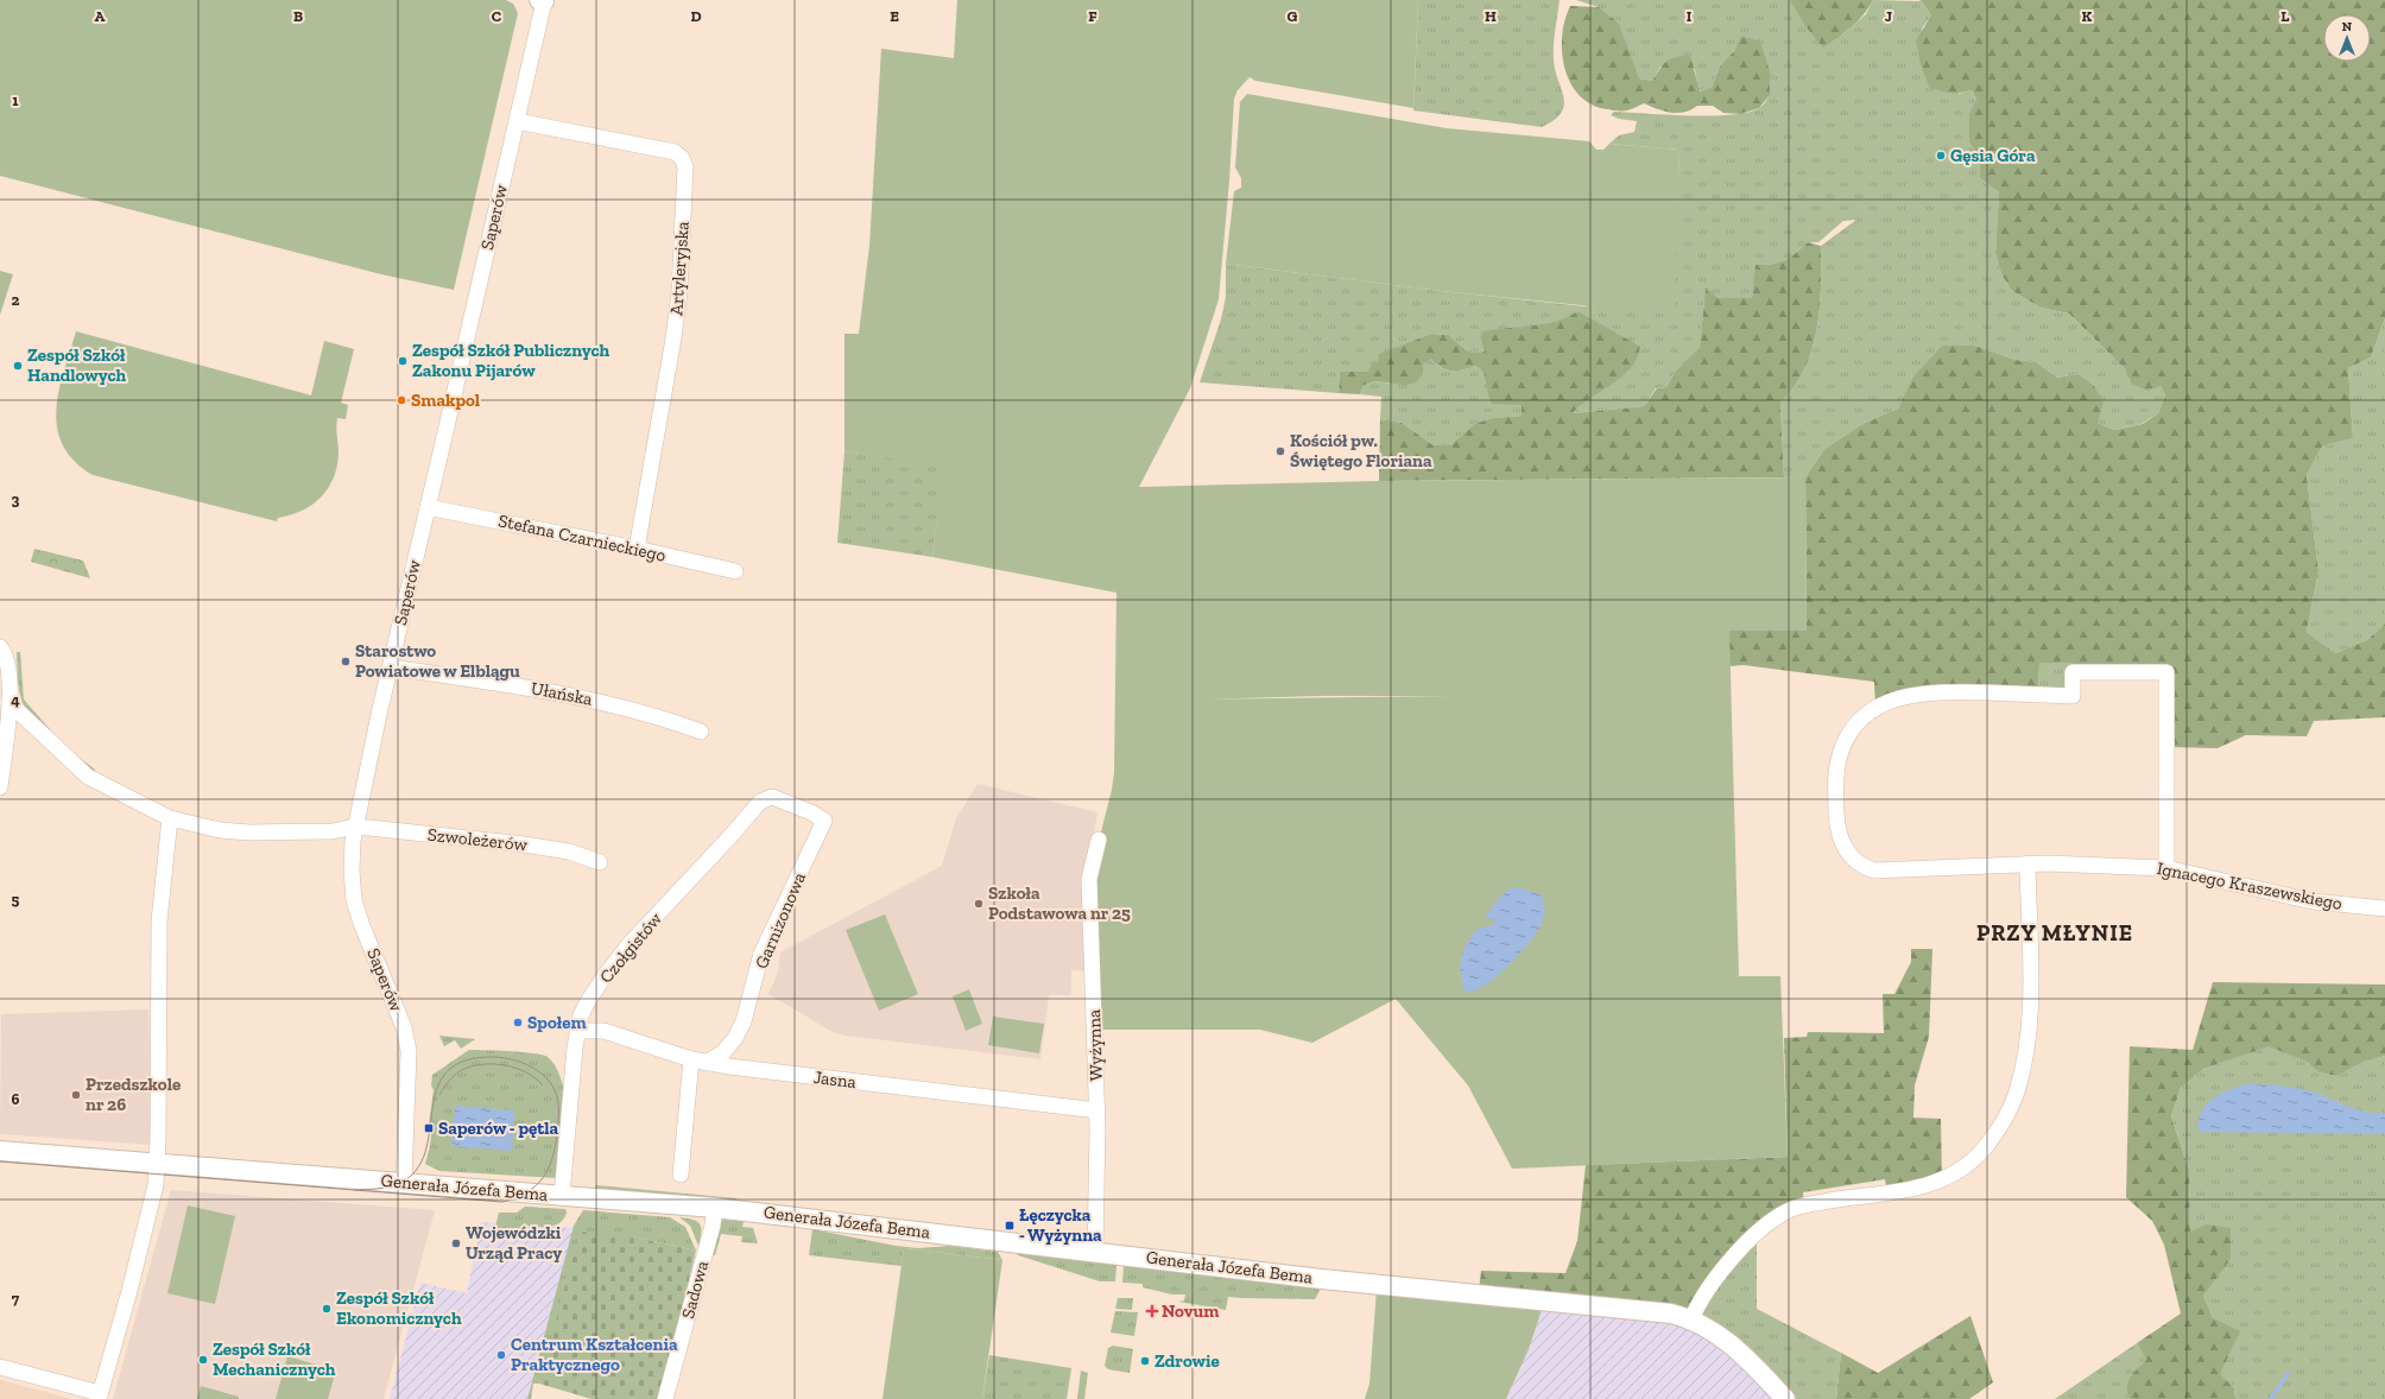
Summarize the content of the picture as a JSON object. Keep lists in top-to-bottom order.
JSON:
{
  "streets": {
    "street": [
      "Saperów",
      "Artyleryjska",
      "Stefana Czarnieckiego",
      "Ułańska",
      "Szwoleżerów",
      "Ignacego Kraszewskiego",
      "Garnizonowa",
      "Czołgistów",
      "Wyżynna",
      "Jasna",
      "Generała Józefa Bema",
      "Sadowa"
    ]
  },
  "crossings": [
    ["Saperów", "Artyleryjska"],
    ["Saperów", "Stefana Czarnieckiego"],
    ["Saperów", "Ułańska"],
    ["Saperów", "Szwoleżerów"],
    ["Saperów", "Generała Józefa Bema"],
    ["Artyleryjska", "Stefana Czarnieckiego"],
    ["Garnizonowa", "Czołgistów"],
    ["Garnizonowa", "Jasna"],
    ["Czołgistów", "Jasna"],
    ["Czołgistów", "Generała Józefa Bema"],
    ["Wyżynna", "Jasna"],
    ["Wyżynna", "Generała Józefa Bema"],
    ["Generała Józefa Bema", "Sadowa"]
  ],
  "districts": ["PRZY MŁYNIE"],
  "places": {
    "other": [
      "Gęsia Góra",
      "Zespół Szkół Publicznych Zakonu Pijarów",
      "Zespół Szkół Handlowych",
      "Smakpol",
      "Kościół pw. Świętego Floriana",
      "Starostwo Powiatowe w Elblągu",
      "Szkoła Podstawowa nr 25",
      "Społem",
      "Przedszkole nr 26",
      "Wojewódzki Urząd Pracy",
      "Zespół Szkół Ekonomicznych",
      "Centrum Kształcenia Praktycznego",
      "Zespół Szkół Mechanicznych",
      "Zdrowie"
    ],
    "transit": ["Saperów - pętla", "Łęczycka - Wyżynna"],
    "health": ["Novum"]
  },
  "north": "top",
  "grid": {
    "columns": [
      "A",
      "B",
      "C",
      "D",
      "E",
      "F",
      "G",
      "H",
      "I",
      "J",
      "K",
      "L"
    ],
    "rows": [
      "1",
      "2",
      "3",
      "4",
      "5",
      "6",
      "7"
    ]
  }
}
